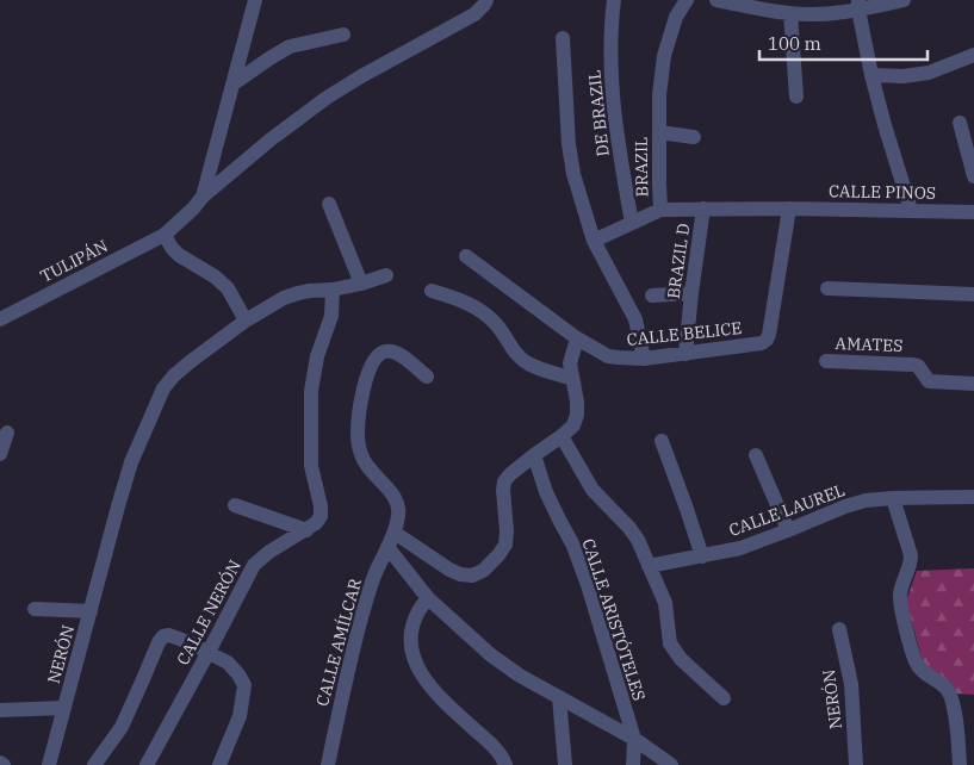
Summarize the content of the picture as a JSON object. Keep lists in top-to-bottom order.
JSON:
{
  "streets": {
    "street": [
      "DE BRAZIL",
      "BRAZIL",
      "CALLE PINOS",
      "TULIPÁN",
      "BRAZIL D",
      "CALLE BELICE",
      "AMATES",
      "CALLE LAUREL",
      "CALLE NERÓN",
      "CALLE ARISTÓTELES",
      "CALLE AMÍLCAR",
      "NERÓN"
    ]
  },
  "crossings": [
    ["BRAZIL", "CALLE PINOS"],
    ["BRAZIL", "BRAZIL D"],
    ["BRAZIL", "CALLE BELICE"],
    ["CALLE PINOS", "CALLE BELICE"],
    ["BRAZIL D", "CALLE BELICE"]
  ],
  "scale_bar": "100 m"
}
